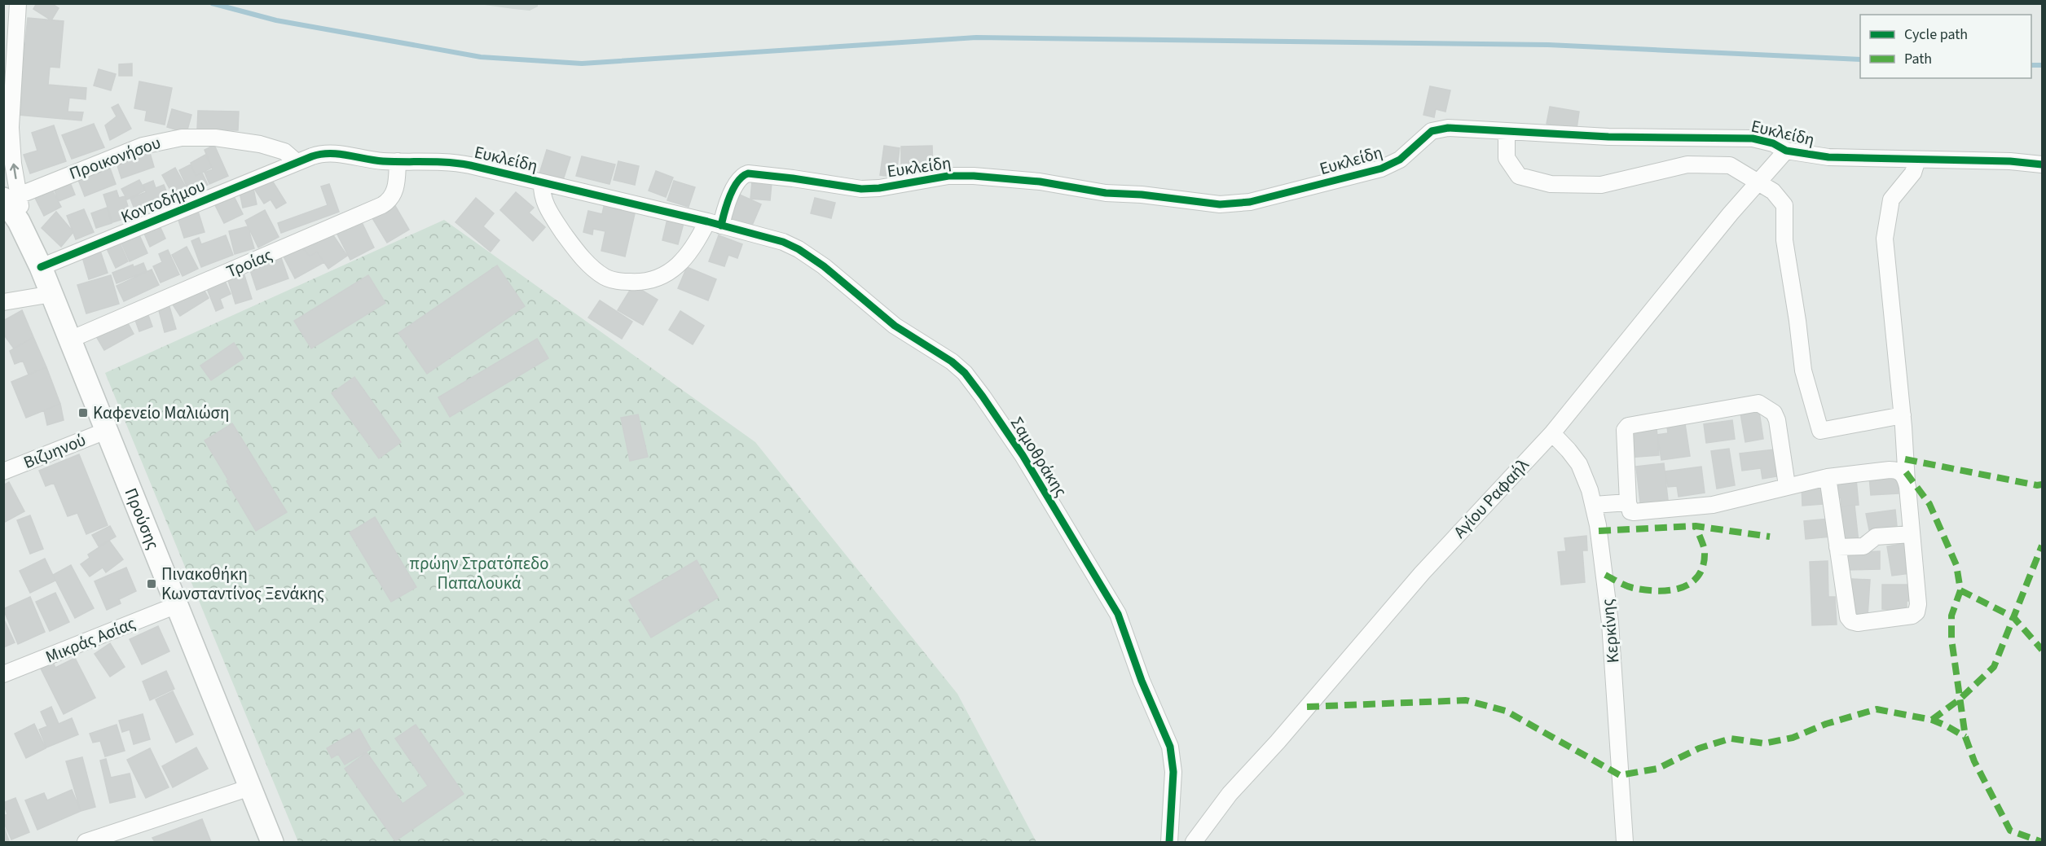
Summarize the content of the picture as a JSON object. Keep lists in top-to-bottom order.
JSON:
{
  "streets": {
    "main road": ["Προύσης"],
    "street": [
      "Ευκλείδη",
      "Προικονήσου",
      "Κοντοδήμου",
      "Τροίας",
      "Βιζυηνού",
      "Σαμοθράκης",
      "Αγίου Ραφαήλ",
      "Κερκίνης",
      "Μικράς Ασίας"
    ]
  },
  "crossings": [
    ["Ευκλείδη", "Προικονήσου"],
    ["Ευκλείδη", "Κοντοδήμου"],
    ["Ευκλείδη", "Τροίας"],
    ["Ευκλείδη", "Σαμοθράκης"],
    ["Ευκλείδη", "Αγίου Ραφαήλ"],
    ["Προικονήσου", "Κοντοδήμου"],
    ["Προικονήσου", "Προύσης"],
    ["Κοντοδήμου", "Προύσης"],
    ["Τροίας", "Προύσης"],
    ["Βιζυηνού", "Προύσης"],
    ["Αγίου Ραφαήλ", "Κερκίνης"],
    ["Προύσης", "Μικράς Ασίας"]
  ],
  "parks": ["πρώην Στρατόπεδο Παπαλουκά"],
  "places": {
    "transit": ["Καφενείο Μαλιώση", "Πινακοθήκη Κωνσταντίνος Ξενάκης"]
  },
  "legend": ["Cycle path", "Path"]
}
